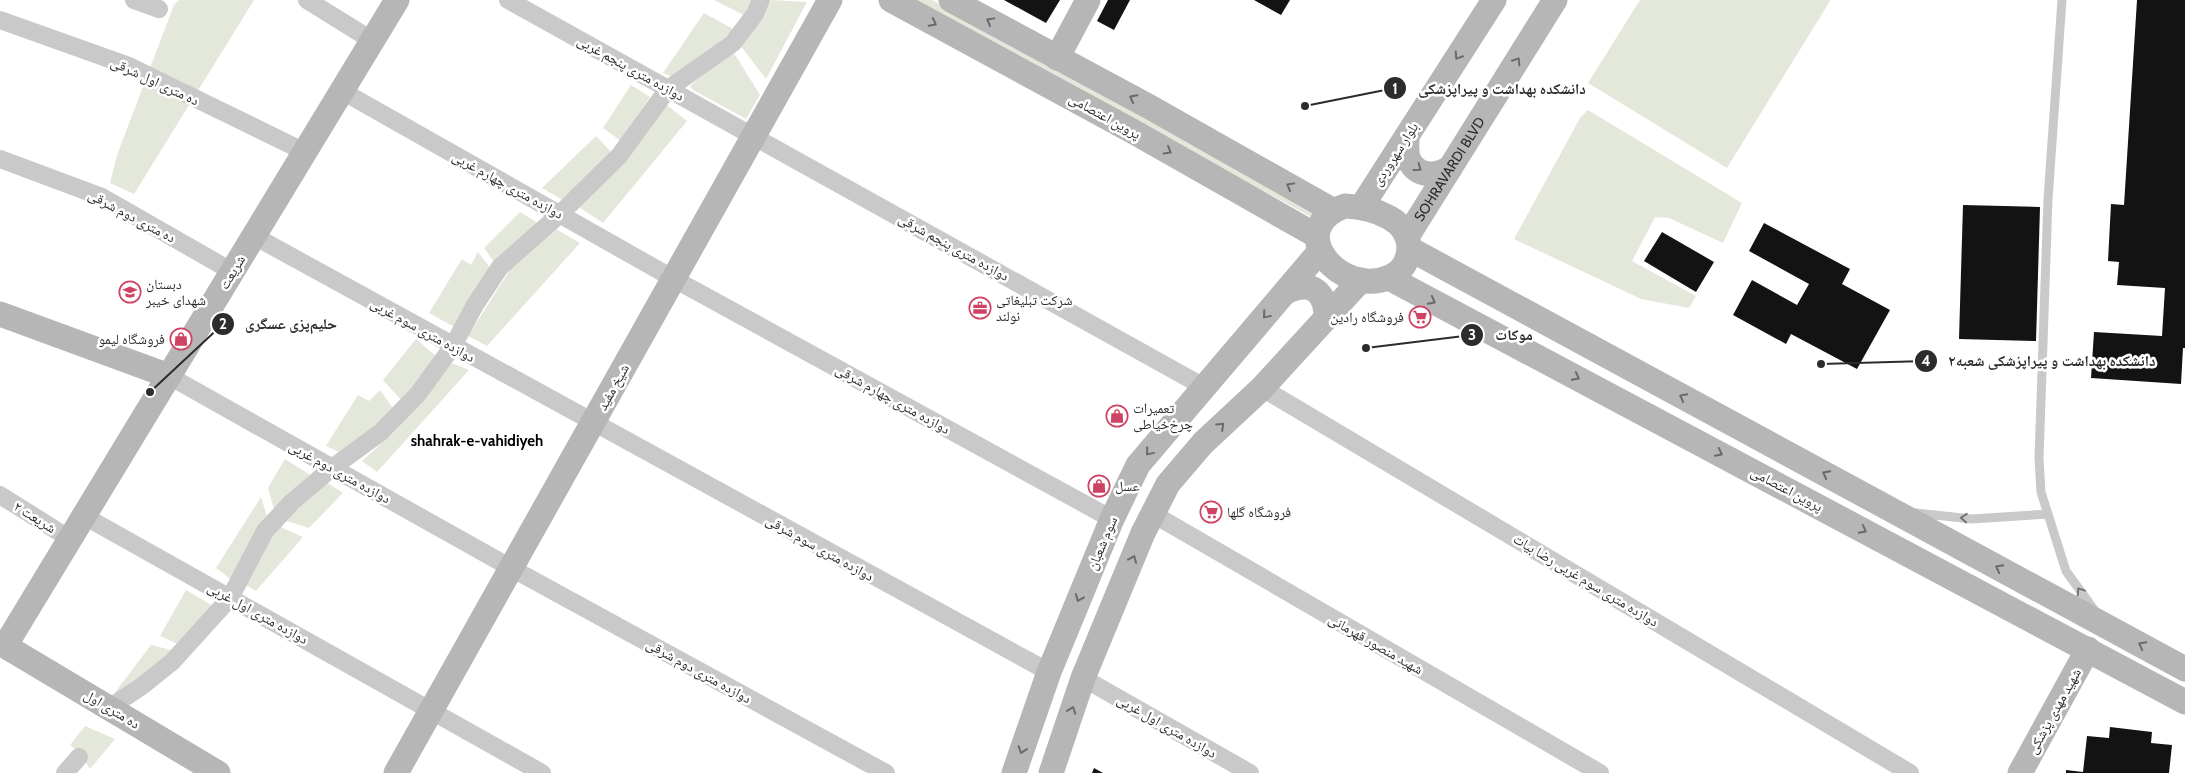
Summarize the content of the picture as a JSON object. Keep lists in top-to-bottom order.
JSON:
{
  "streets": {
    "main road": [
      "پروین اعتصامی",
      "بلوار سهروردی",
      "SOHRAVARDI BLVD",
      "شریعت",
      "شیخ مفید",
      "سوم شعبان",
      "ده متری اول",
      "شهید مهدی پزشکی"
    ],
    "street": [
      "دوازده متری پنجم غربی",
      "ده متری اول شرقی",
      "دوازده متری چهارم غربی",
      "ده متری دوم شرقی",
      "دوازده متری پنجم شرقی",
      "دوازده متری سوم غربی",
      "دوازده متری چهارم شرقی",
      "دوازده متری دوم غربی",
      "شریعت ۲",
      "دوازده متری سوم شرقی",
      "دوازده متری سوم غربی رضا بیات",
      "دوازده متری اول غربی",
      "شهید منصور قهرمانی",
      "دوازده متری دوم شرقی"
    ]
  },
  "crossings": [
    ["دوازده متری پنجم غربی", "دوازده متری پنجم شرقی"],
    ["دوازده متری پنجم غربی", "شیخ مفید"],
    ["ده متری اول شرقی", "شریعت"],
    ["پروین اعتصامی", "بلوار سهروردی"],
    ["پروین اعتصامی", "SOHRAVARDI BLVD"],
    ["پروین اعتصامی", "سوم شعبان"],
    ["پروین اعتصامی", "شهید مهدی پزشکی"],
    ["بلوار سهروردی", "SOHRAVARDI BLVD"],
    ["بلوار سهروردی", "سوم شعبان"],
    ["SOHRAVARDI BLVD", "سوم شعبان"],
    ["دوازده متری چهارم غربی", "شریعت"],
    ["دوازده متری چهارم غربی", "شیخ مفید"],
    ["دوازده متری چهارم غربی", "دوازده متری چهارم شرقی"],
    ["ده متری دوم شرقی", "شریعت"],
    ["دوازده متری پنجم شرقی", "شیخ مفید"],
    ["دوازده متری پنجم شرقی", "سوم شعبان"],
    ["شریعت", "دوازده متری سوم غربی"],
    ["شریعت", "دوازده متری دوم غربی"],
    ["شریعت", "شریعت ۲"],
    ["شریعت", "دوازده متری اول غربی"],
    ["شریعت", "ده متری اول"],
    ["دوازده متری سوم غربی", "شیخ مفید"],
    ["دوازده متری سوم غربی", "دوازده متری سوم شرقی"],
    ["شیخ مفید", "دوازده متری چهارم شرقی"],
    ["شیخ مفید", "دوازده متری دوم غربی"],
    ["شیخ مفید", "دوازده متری سوم شرقی"],
    ["شیخ مفید", "دوازده متری اول غربی"],
    ["شیخ مفید", "دوازده متری دوم شرقی"],
    ["دوازده متری چهارم شرقی", "سوم شعبان"],
    ["دوازده متری دوم غربی", "دوازده متری دوم شرقی"],
    ["سوم شعبان", "دوازده متری سوم شرقی"]
  ],
  "one_way": ["بلوار سهروردی", "SOHRAVARDI BLVD"],
  "districts": ["shahrak-e-vahidiyeh"],
  "places": {
    "other": [
      "دانشکده بهداشت و پیراپزشکی",
      "موکات",
      "دانشکده بهداشت و پیراپزشکى شعبه۲",
      "حلیم‌پزی عسگری"
    ],
    "school or university": ["دبستان شهدای خیبر"],
    "office": ["شرکت تبلیغاتی نولند"],
    "supermarket": ["فروشگاه رادین", "فروشگاه گلها"],
    "shop": ["فروشگاه لیمو", "تعمیرات چرخ‌خیاطی", "عسل"]
  }
}
